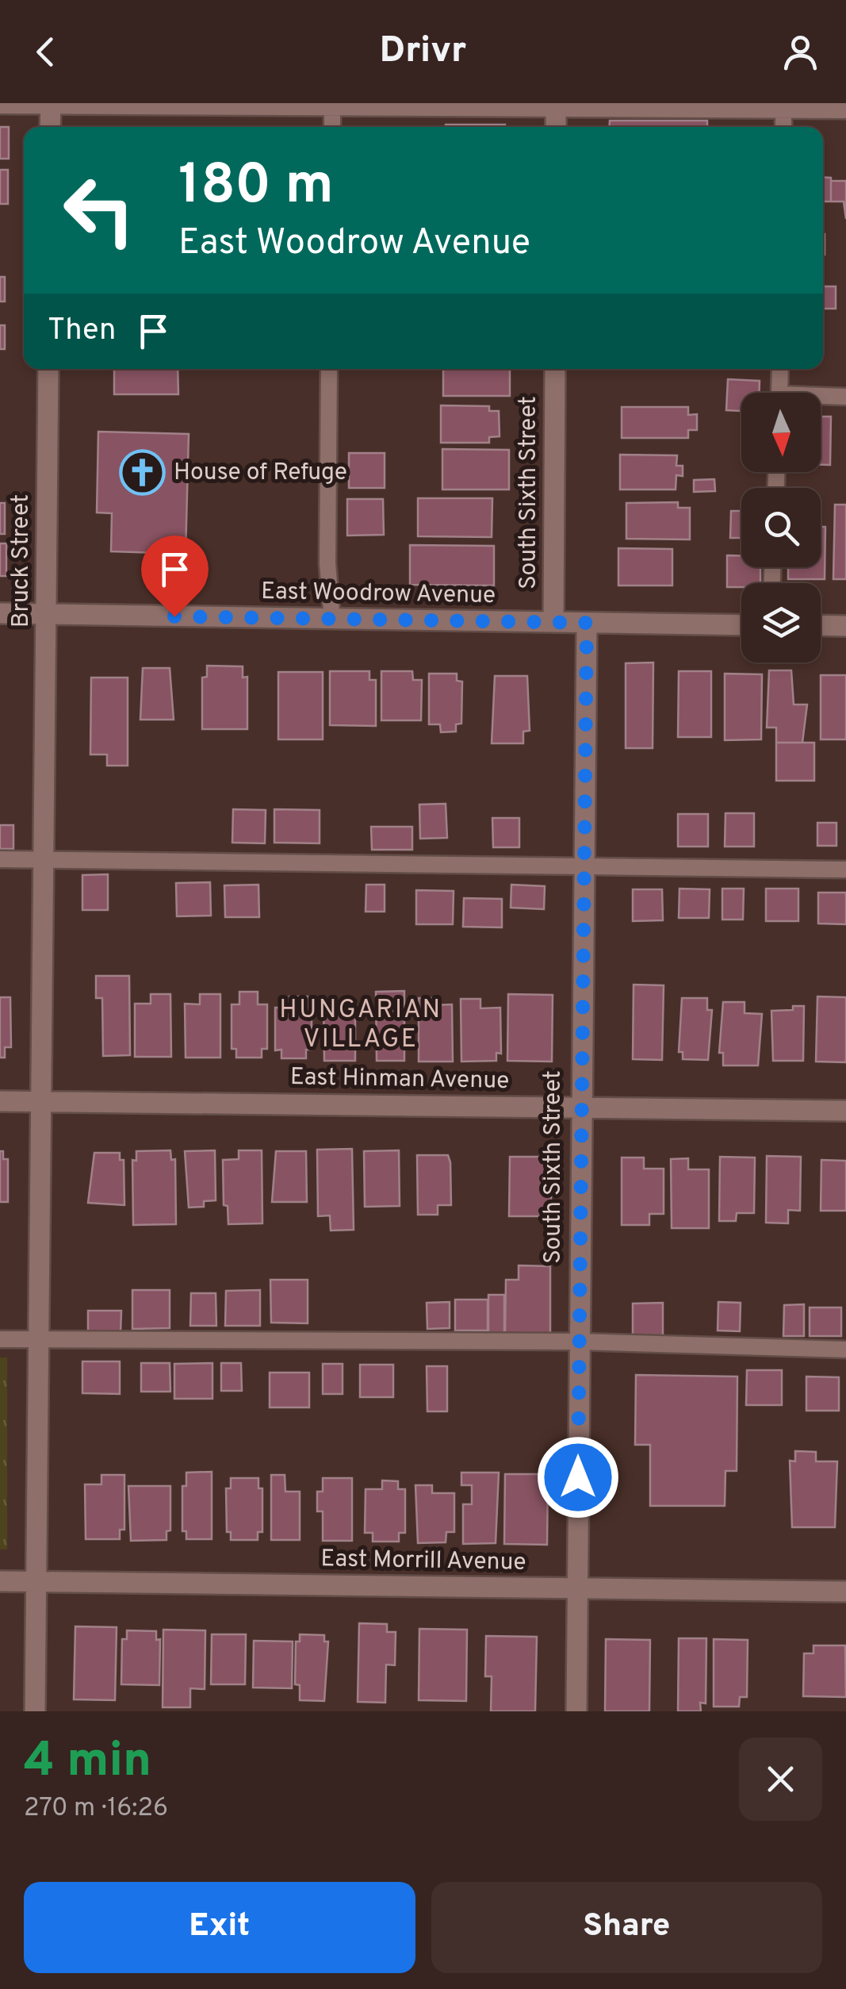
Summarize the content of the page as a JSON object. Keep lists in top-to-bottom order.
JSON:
{
  "streets": {
    "street": [
      "South Sixth Street",
      "Bruck Street",
      "East Woodrow Avenue",
      "East Hinman Avenue",
      "East Morrill Avenue"
    ]
  },
  "crossings": [
    ["South Sixth Street", "East Woodrow Avenue"],
    ["South Sixth Street", "East Hinman Avenue"],
    ["South Sixth Street", "East Morrill Avenue"],
    ["Bruck Street", "East Woodrow Avenue"],
    ["Bruck Street", "East Hinman Avenue"],
    ["Bruck Street", "East Morrill Avenue"]
  ],
  "districts": ["HUNGARIAN VILLAGE"],
  "places": {
    "church": ["House of Refuge"]
  },
  "north": "bottom",
  "page": {
    "header": "Drivr",
    "turn": ["180 m", "East Woodrow Avenue"],
    "then": "Then",
    "heading": ["4 min", "270 m · 16:26"],
    "buttons": ["Exit", "Share"]
  }
}
